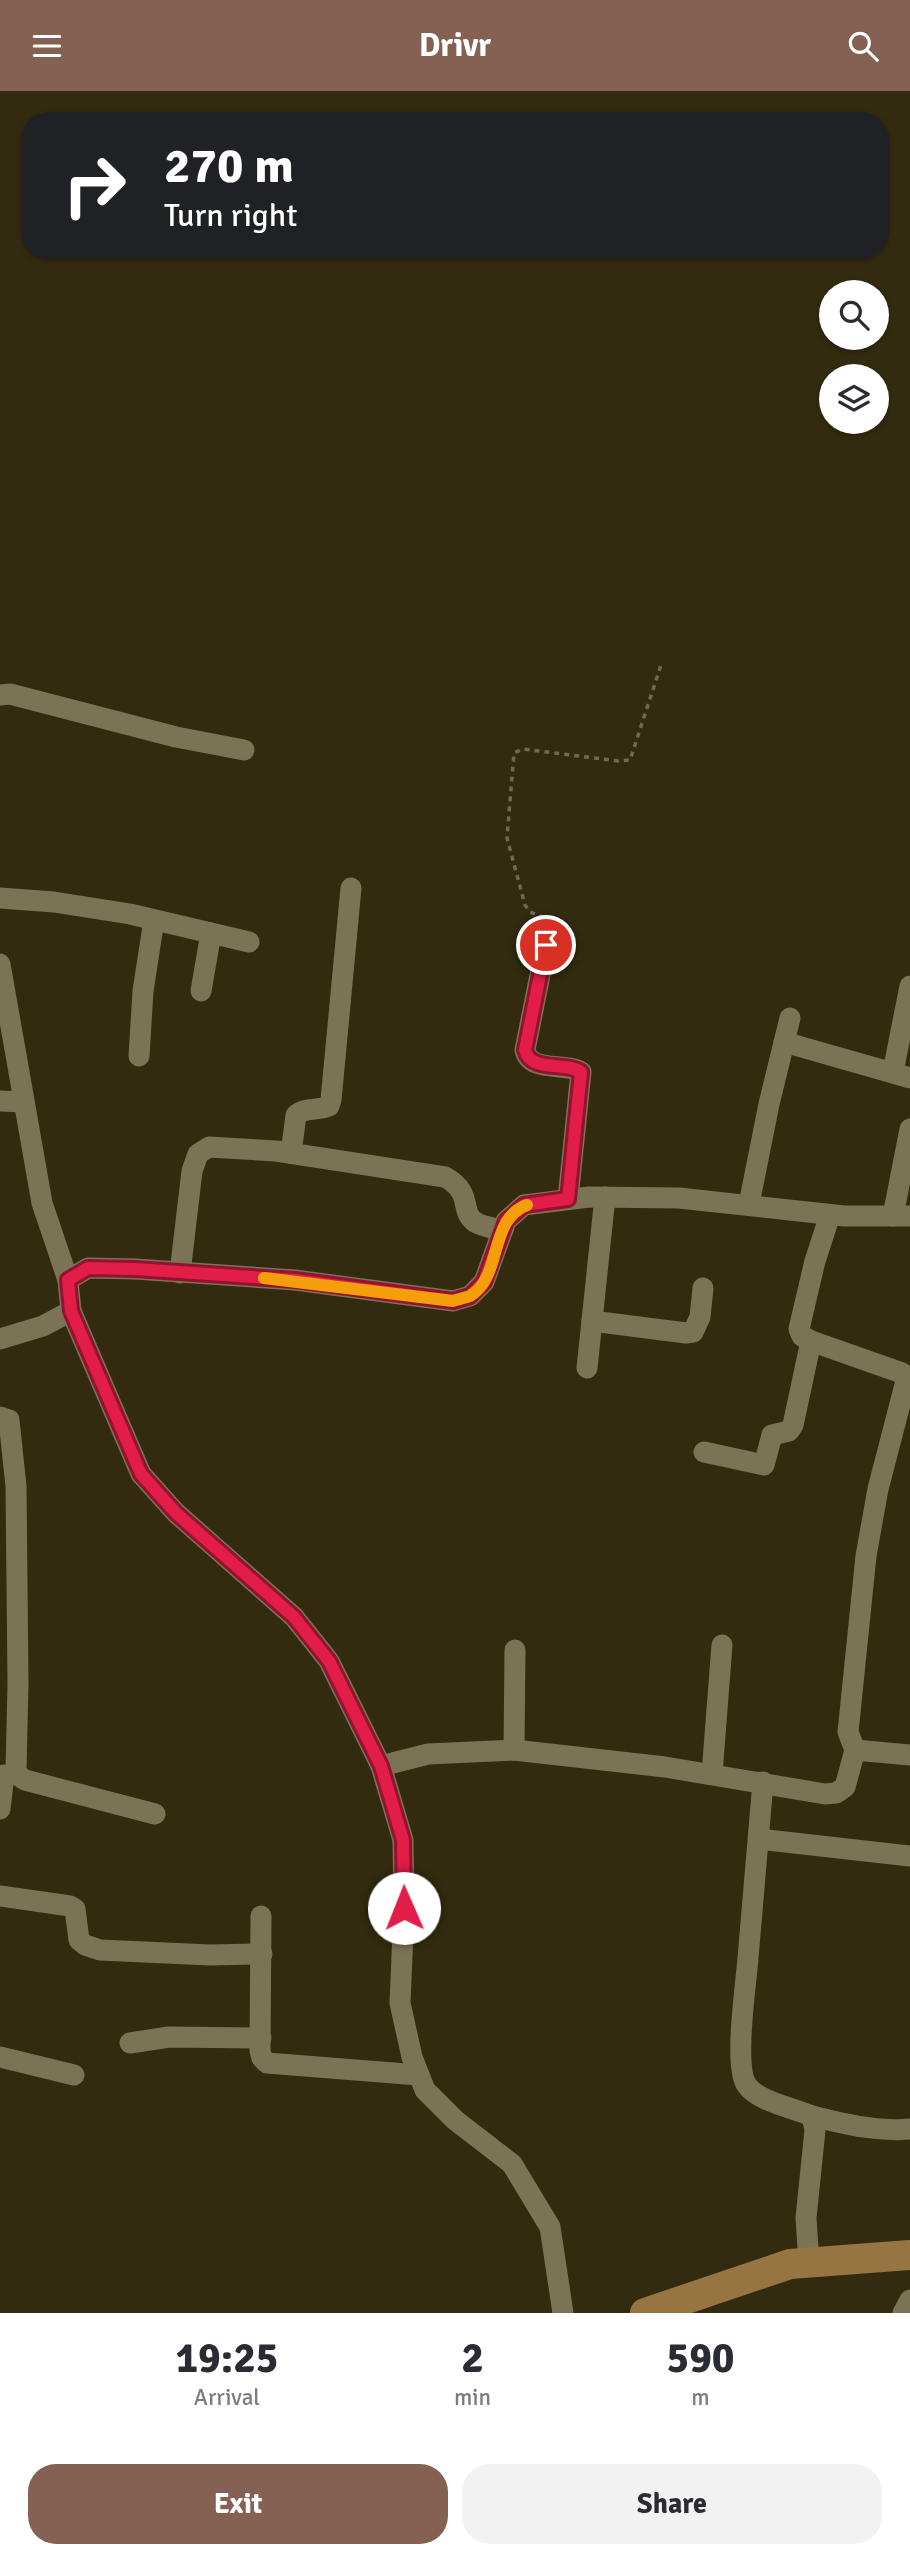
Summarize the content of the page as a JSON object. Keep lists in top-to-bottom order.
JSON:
{
  "page": {
    "header": "Drivr",
    "turn": ["270 m", "Turn right"],
    "eta": [
      "19:25",
      "Arrival",
      "2",
      "min",
      "590",
      "m"
    ],
    "buttons": ["Exit", "Share"]
  }
}
